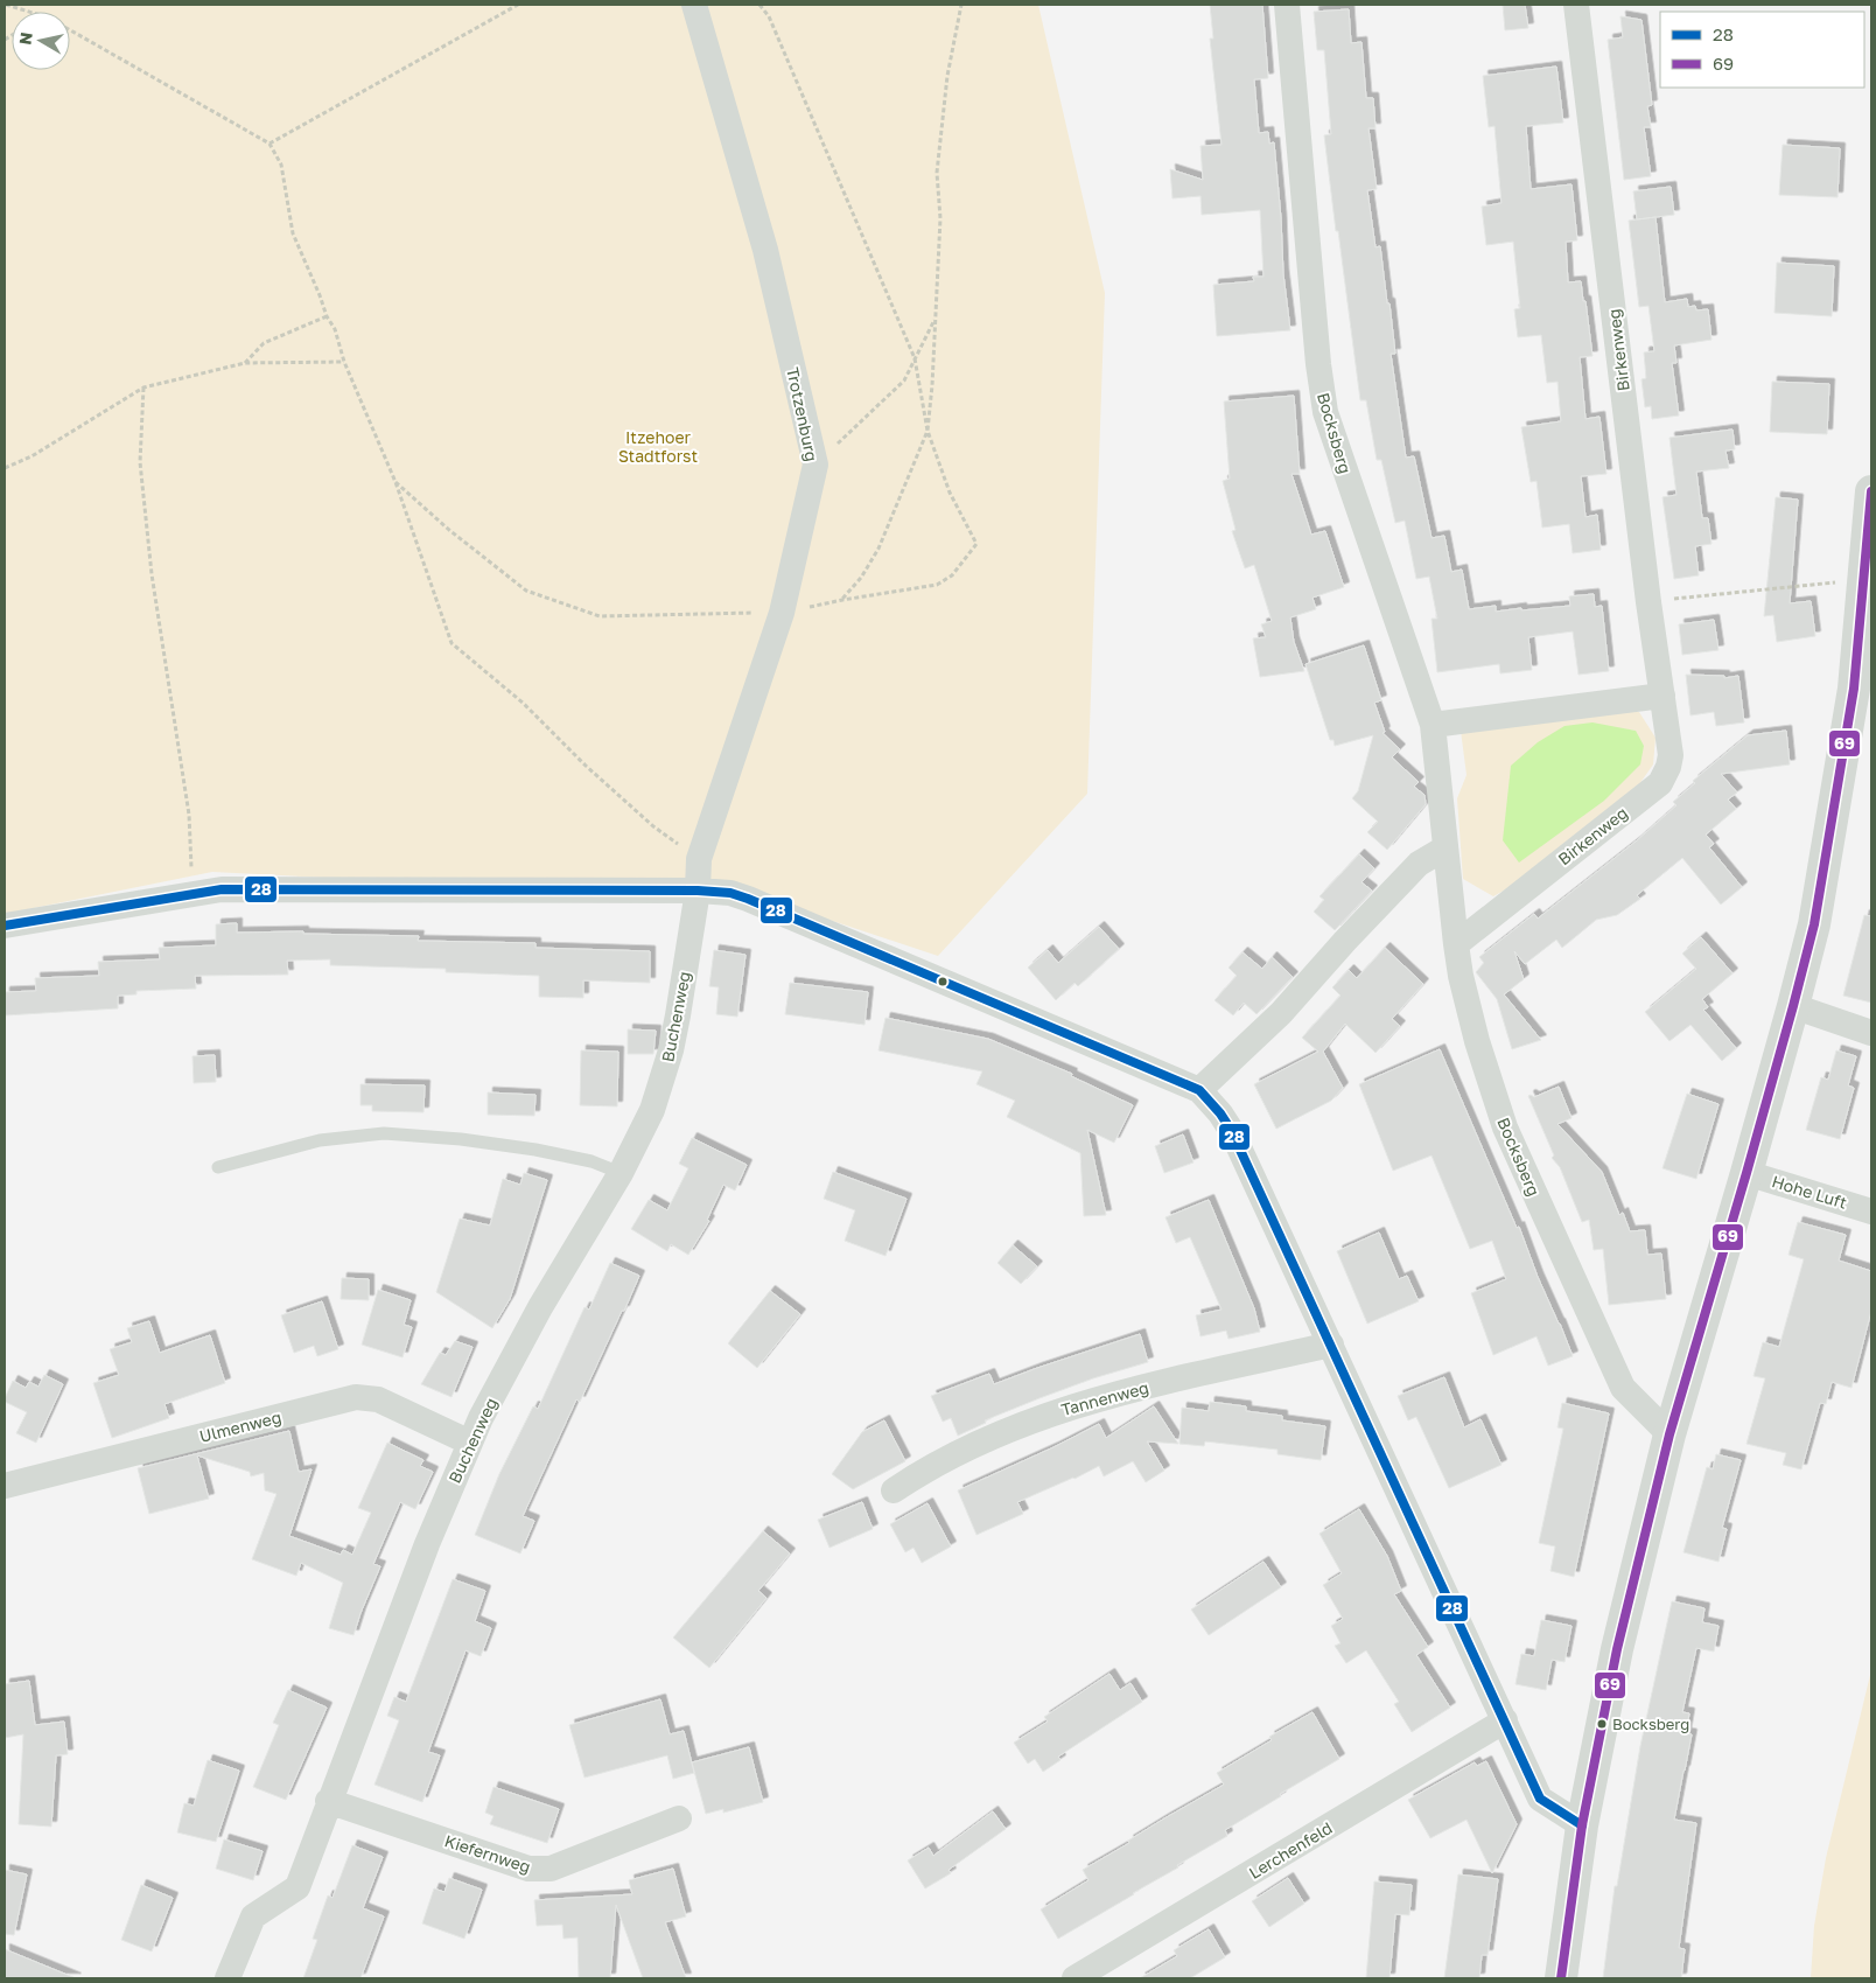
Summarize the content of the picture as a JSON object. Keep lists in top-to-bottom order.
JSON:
{
  "streets": {
    "street": [
      "Birkenweg",
      "Trotzenburg",
      "Bocksberg",
      "Buchenweg",
      "Hohe Luft",
      "Tannenweg",
      "Ulmenweg",
      "Lerchenfeld",
      "Kiefernweg"
    ]
  },
  "crossings": [
    ["Birkenweg", "Bocksberg"],
    ["Trotzenburg", "Buchenweg"],
    ["Buchenweg", "Ulmenweg"],
    ["Buchenweg", "Kiefernweg"]
  ],
  "parks": ["Itzehoer Stadtforst"],
  "places": ["Bocksberg"],
  "lines": ["transit line 69", "transit line 28"],
  "legend": ["28", "69"],
  "north": "left"
}
